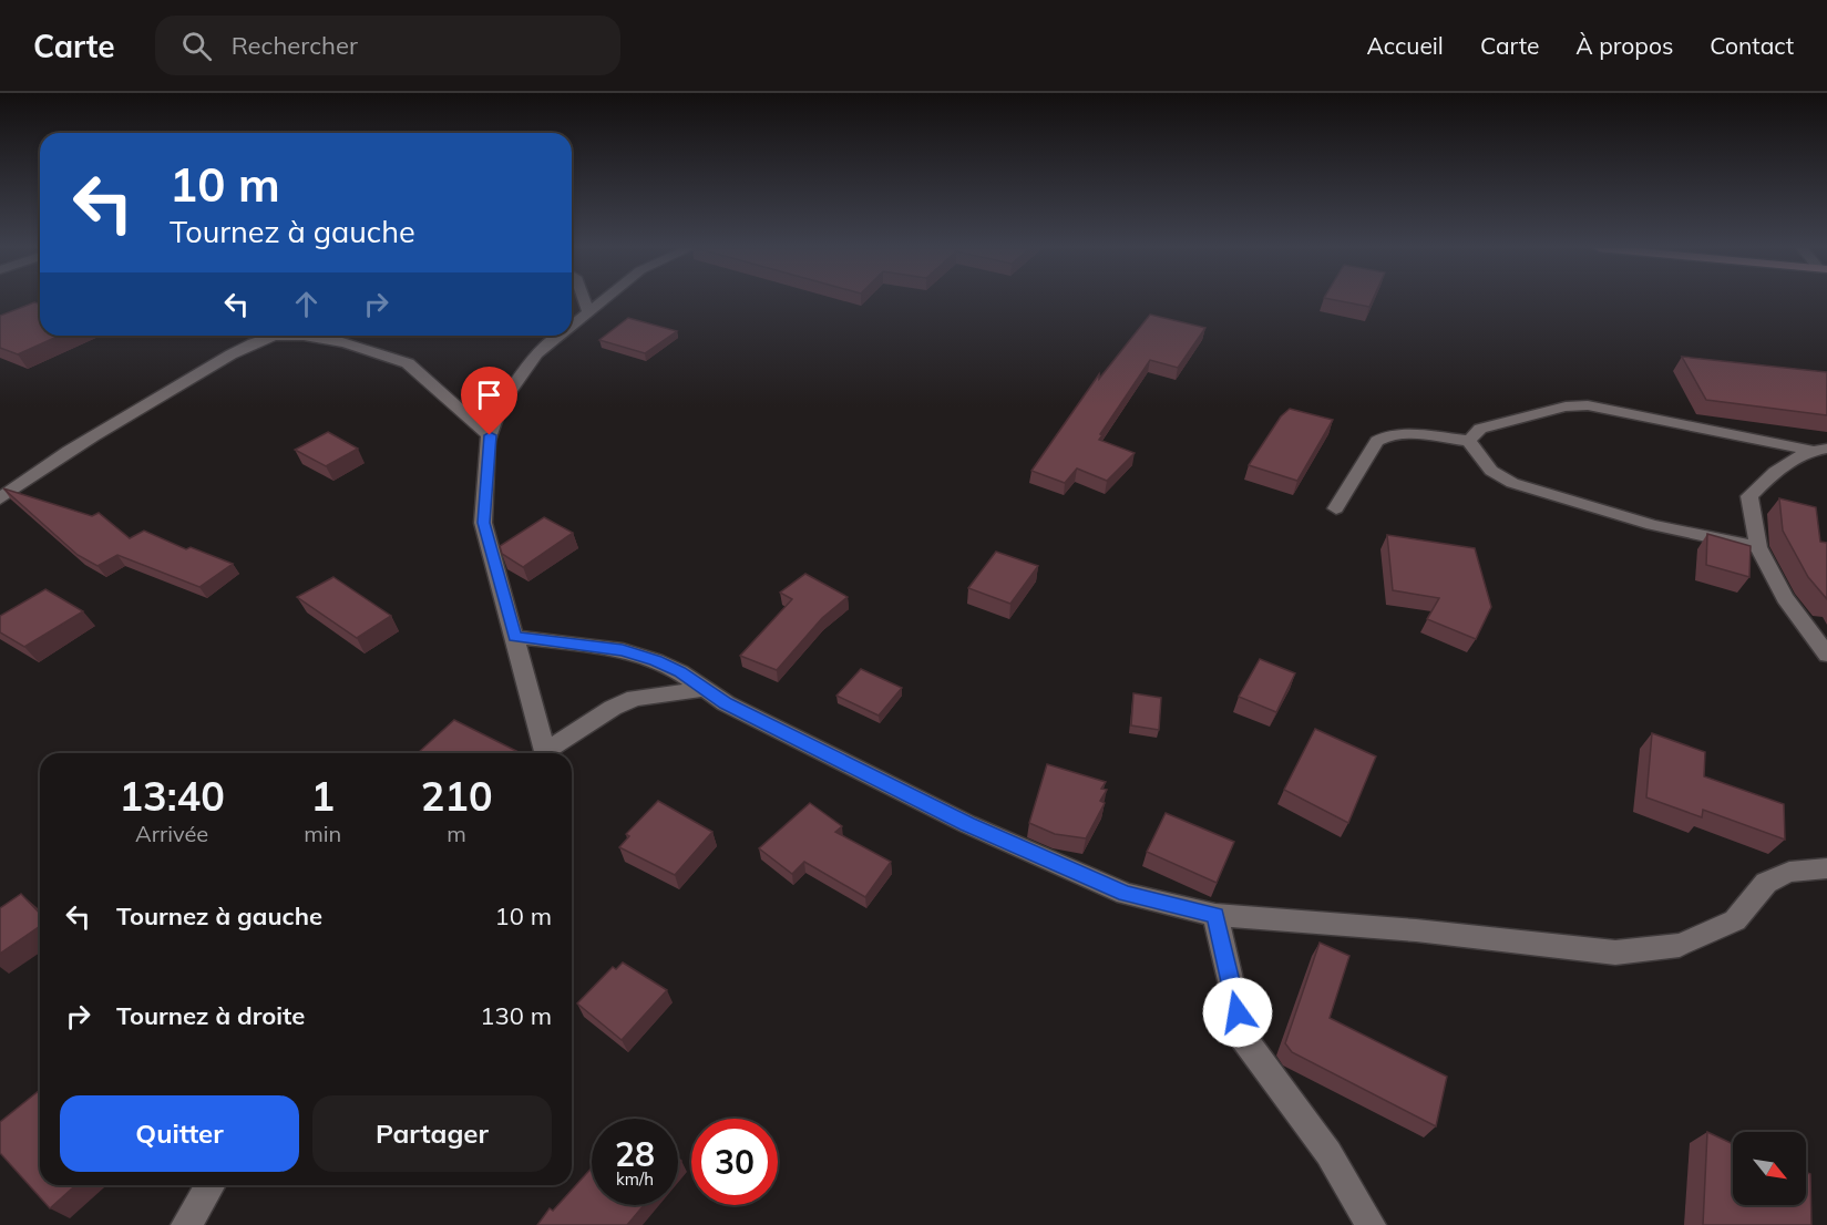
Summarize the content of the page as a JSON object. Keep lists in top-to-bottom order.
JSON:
{
  "north": "bottom right",
  "page": {
    "header": "Carte",
    "search": "Rechercher",
    "nav": [
      "Accueil",
      "Carte",
      "À propos",
      "Contact"
    ],
    "turn": ["10 m", "Tournez à gauche"],
    "eta": [
      "13:40",
      "Arrivée",
      "1",
      "min",
      "210",
      "m"
    ],
    "list": [
      {
        "name": "Tournez à gauche",
        "value": "10 m"
      },
      {
        "name": "Tournez à droite",
        "value": "130 m"
      }
    ],
    "buttons": ["Quitter", "Partager"],
    "speed": "28 km/h",
    "limit": "30"
  }
}
